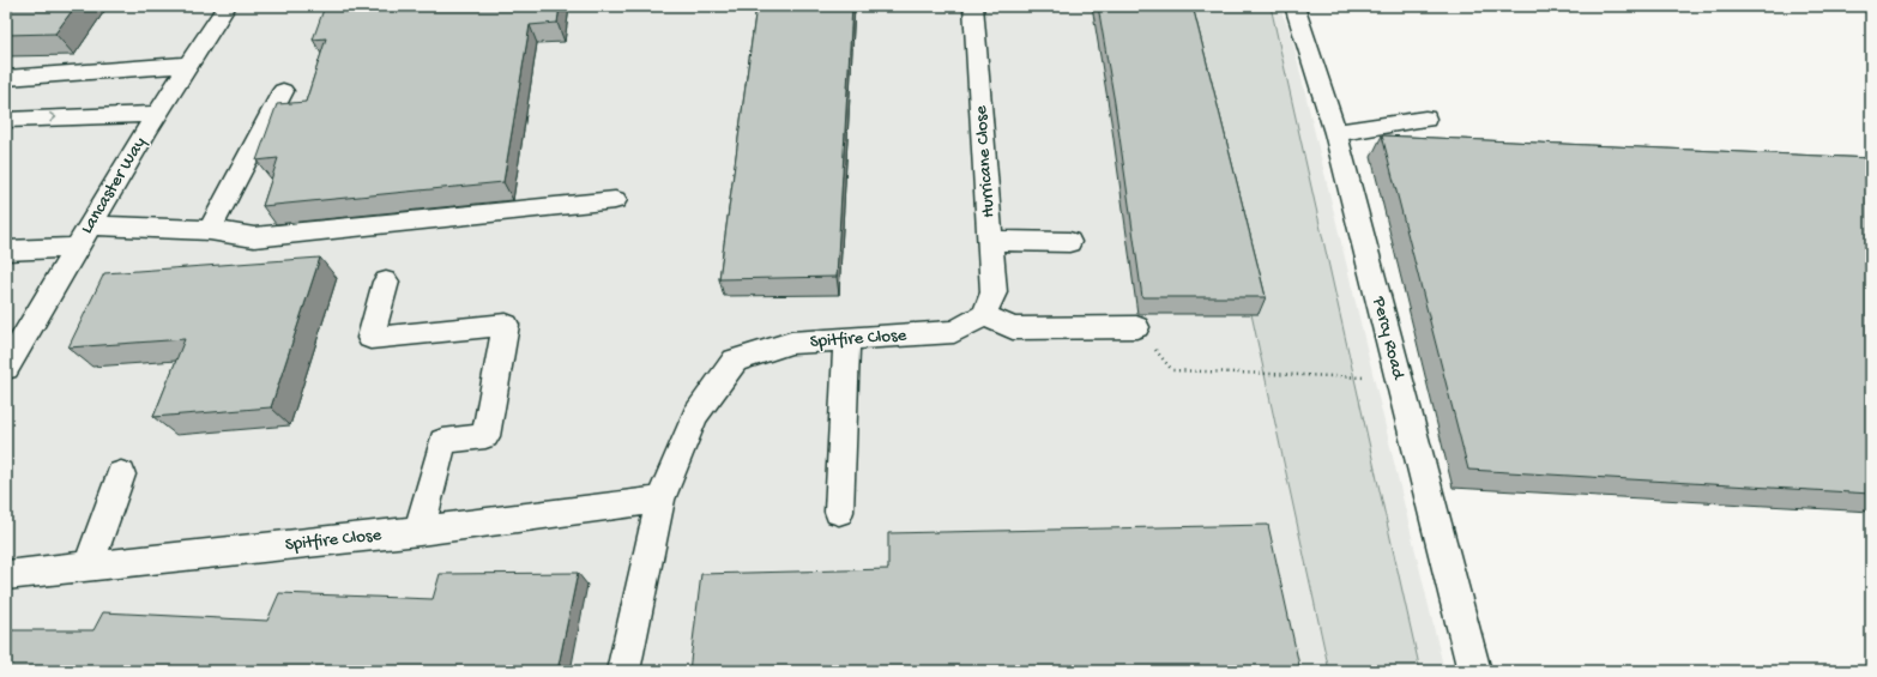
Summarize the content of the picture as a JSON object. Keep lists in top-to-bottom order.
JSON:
{
  "streets": {
    "street": [
      "Hurricane Close",
      "Lancaster Way",
      "Percy Road",
      "Spitfire Close"
    ]
  },
  "crossings": [
    ["Hurricane Close", "Spitfire Close"]
  ]
}
